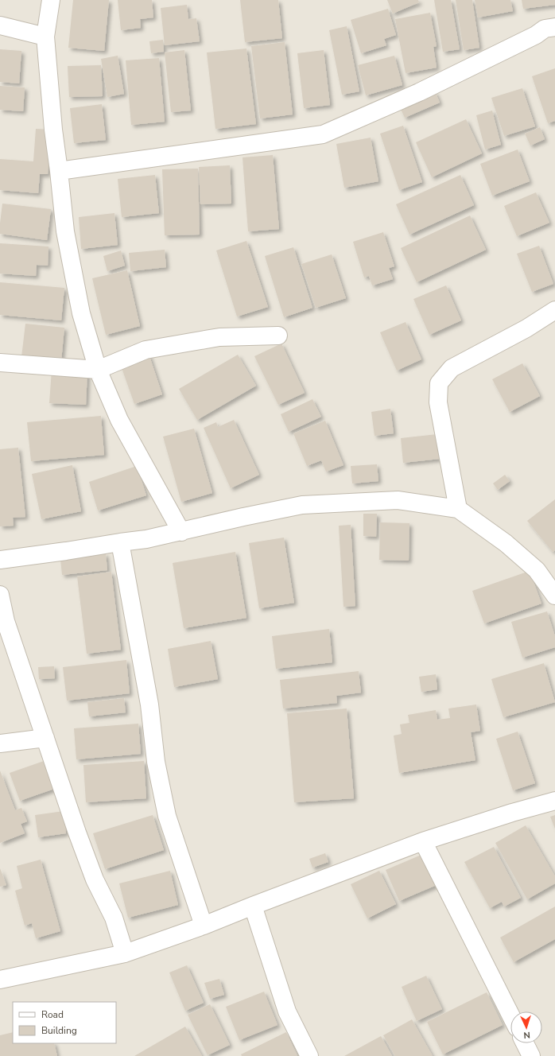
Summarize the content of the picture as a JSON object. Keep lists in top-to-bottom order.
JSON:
{
  "legend": ["Road", "Building"],
  "north": "bottom"
}
